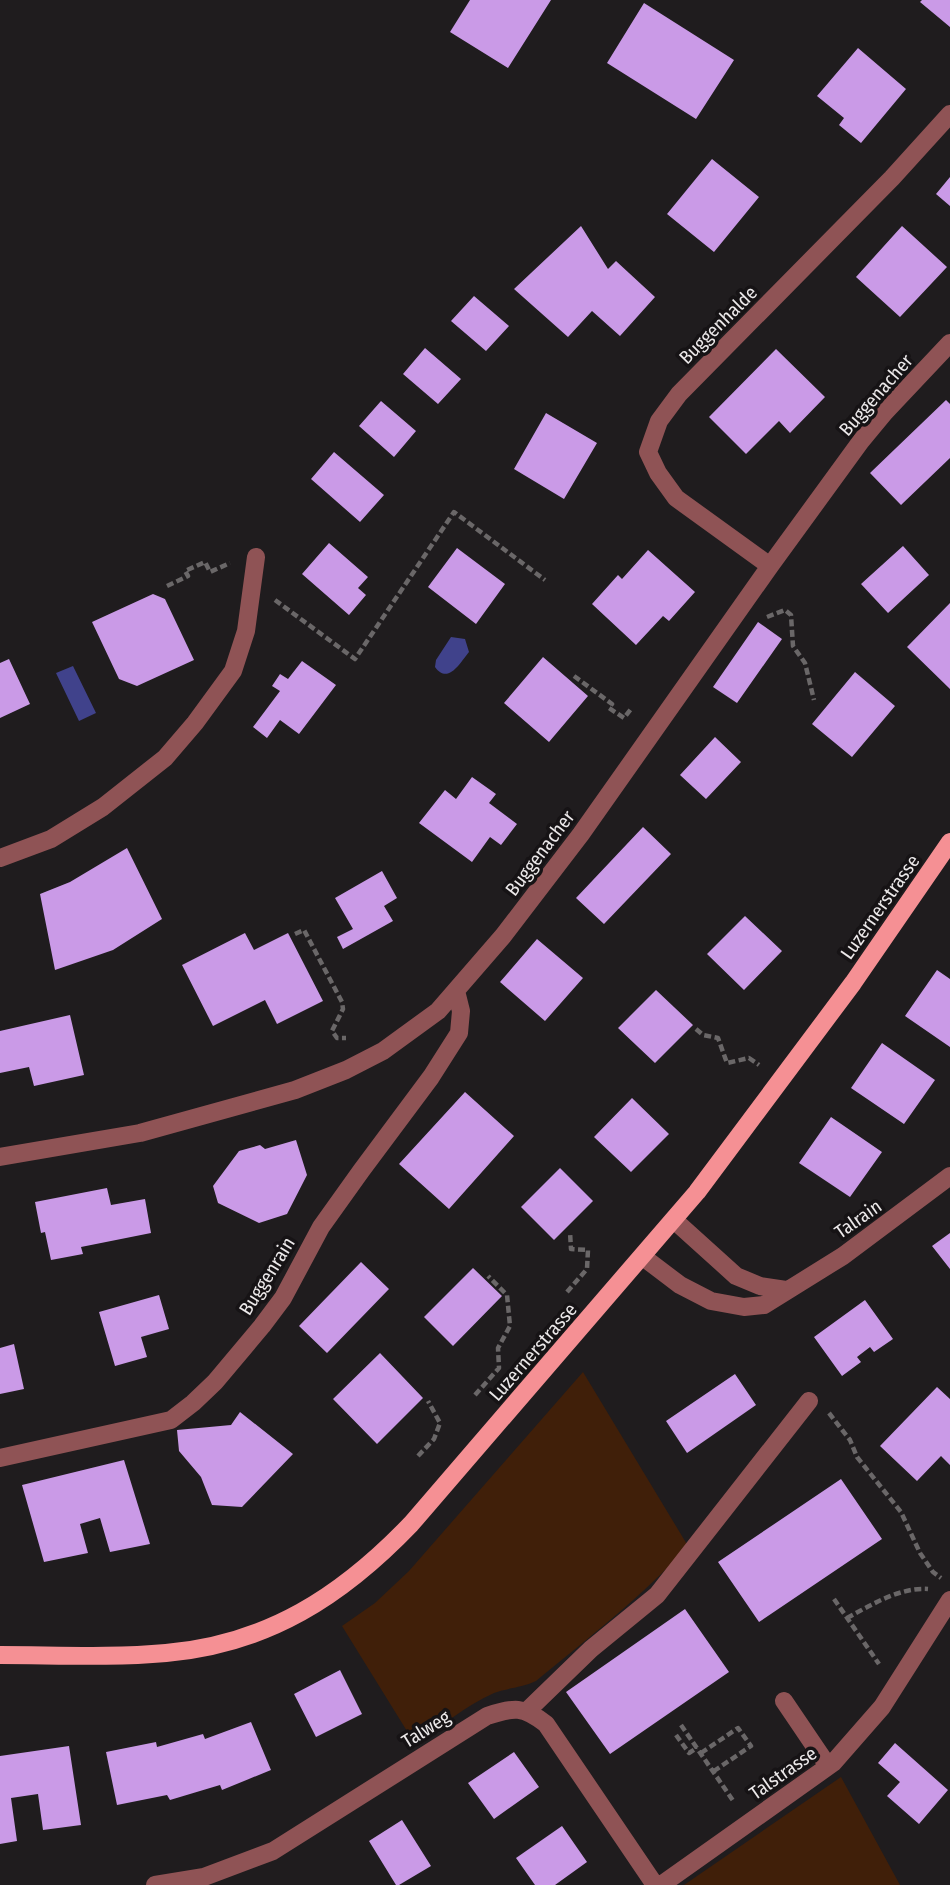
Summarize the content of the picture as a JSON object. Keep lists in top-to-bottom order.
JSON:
{
  "streets": {
    "main road": ["Luzernerstrasse"],
    "street": [
      "Buggenhalde",
      "Buggenacher",
      "Talrain",
      "Buggenrain",
      "Talweg",
      "Talstrasse"
    ]
  },
  "crossings": [
    ["Buggenhalde", "Buggenacher"],
    ["Buggenacher", "Buggenrain"],
    ["Luzernerstrasse", "Talrain"]
  ]
}
